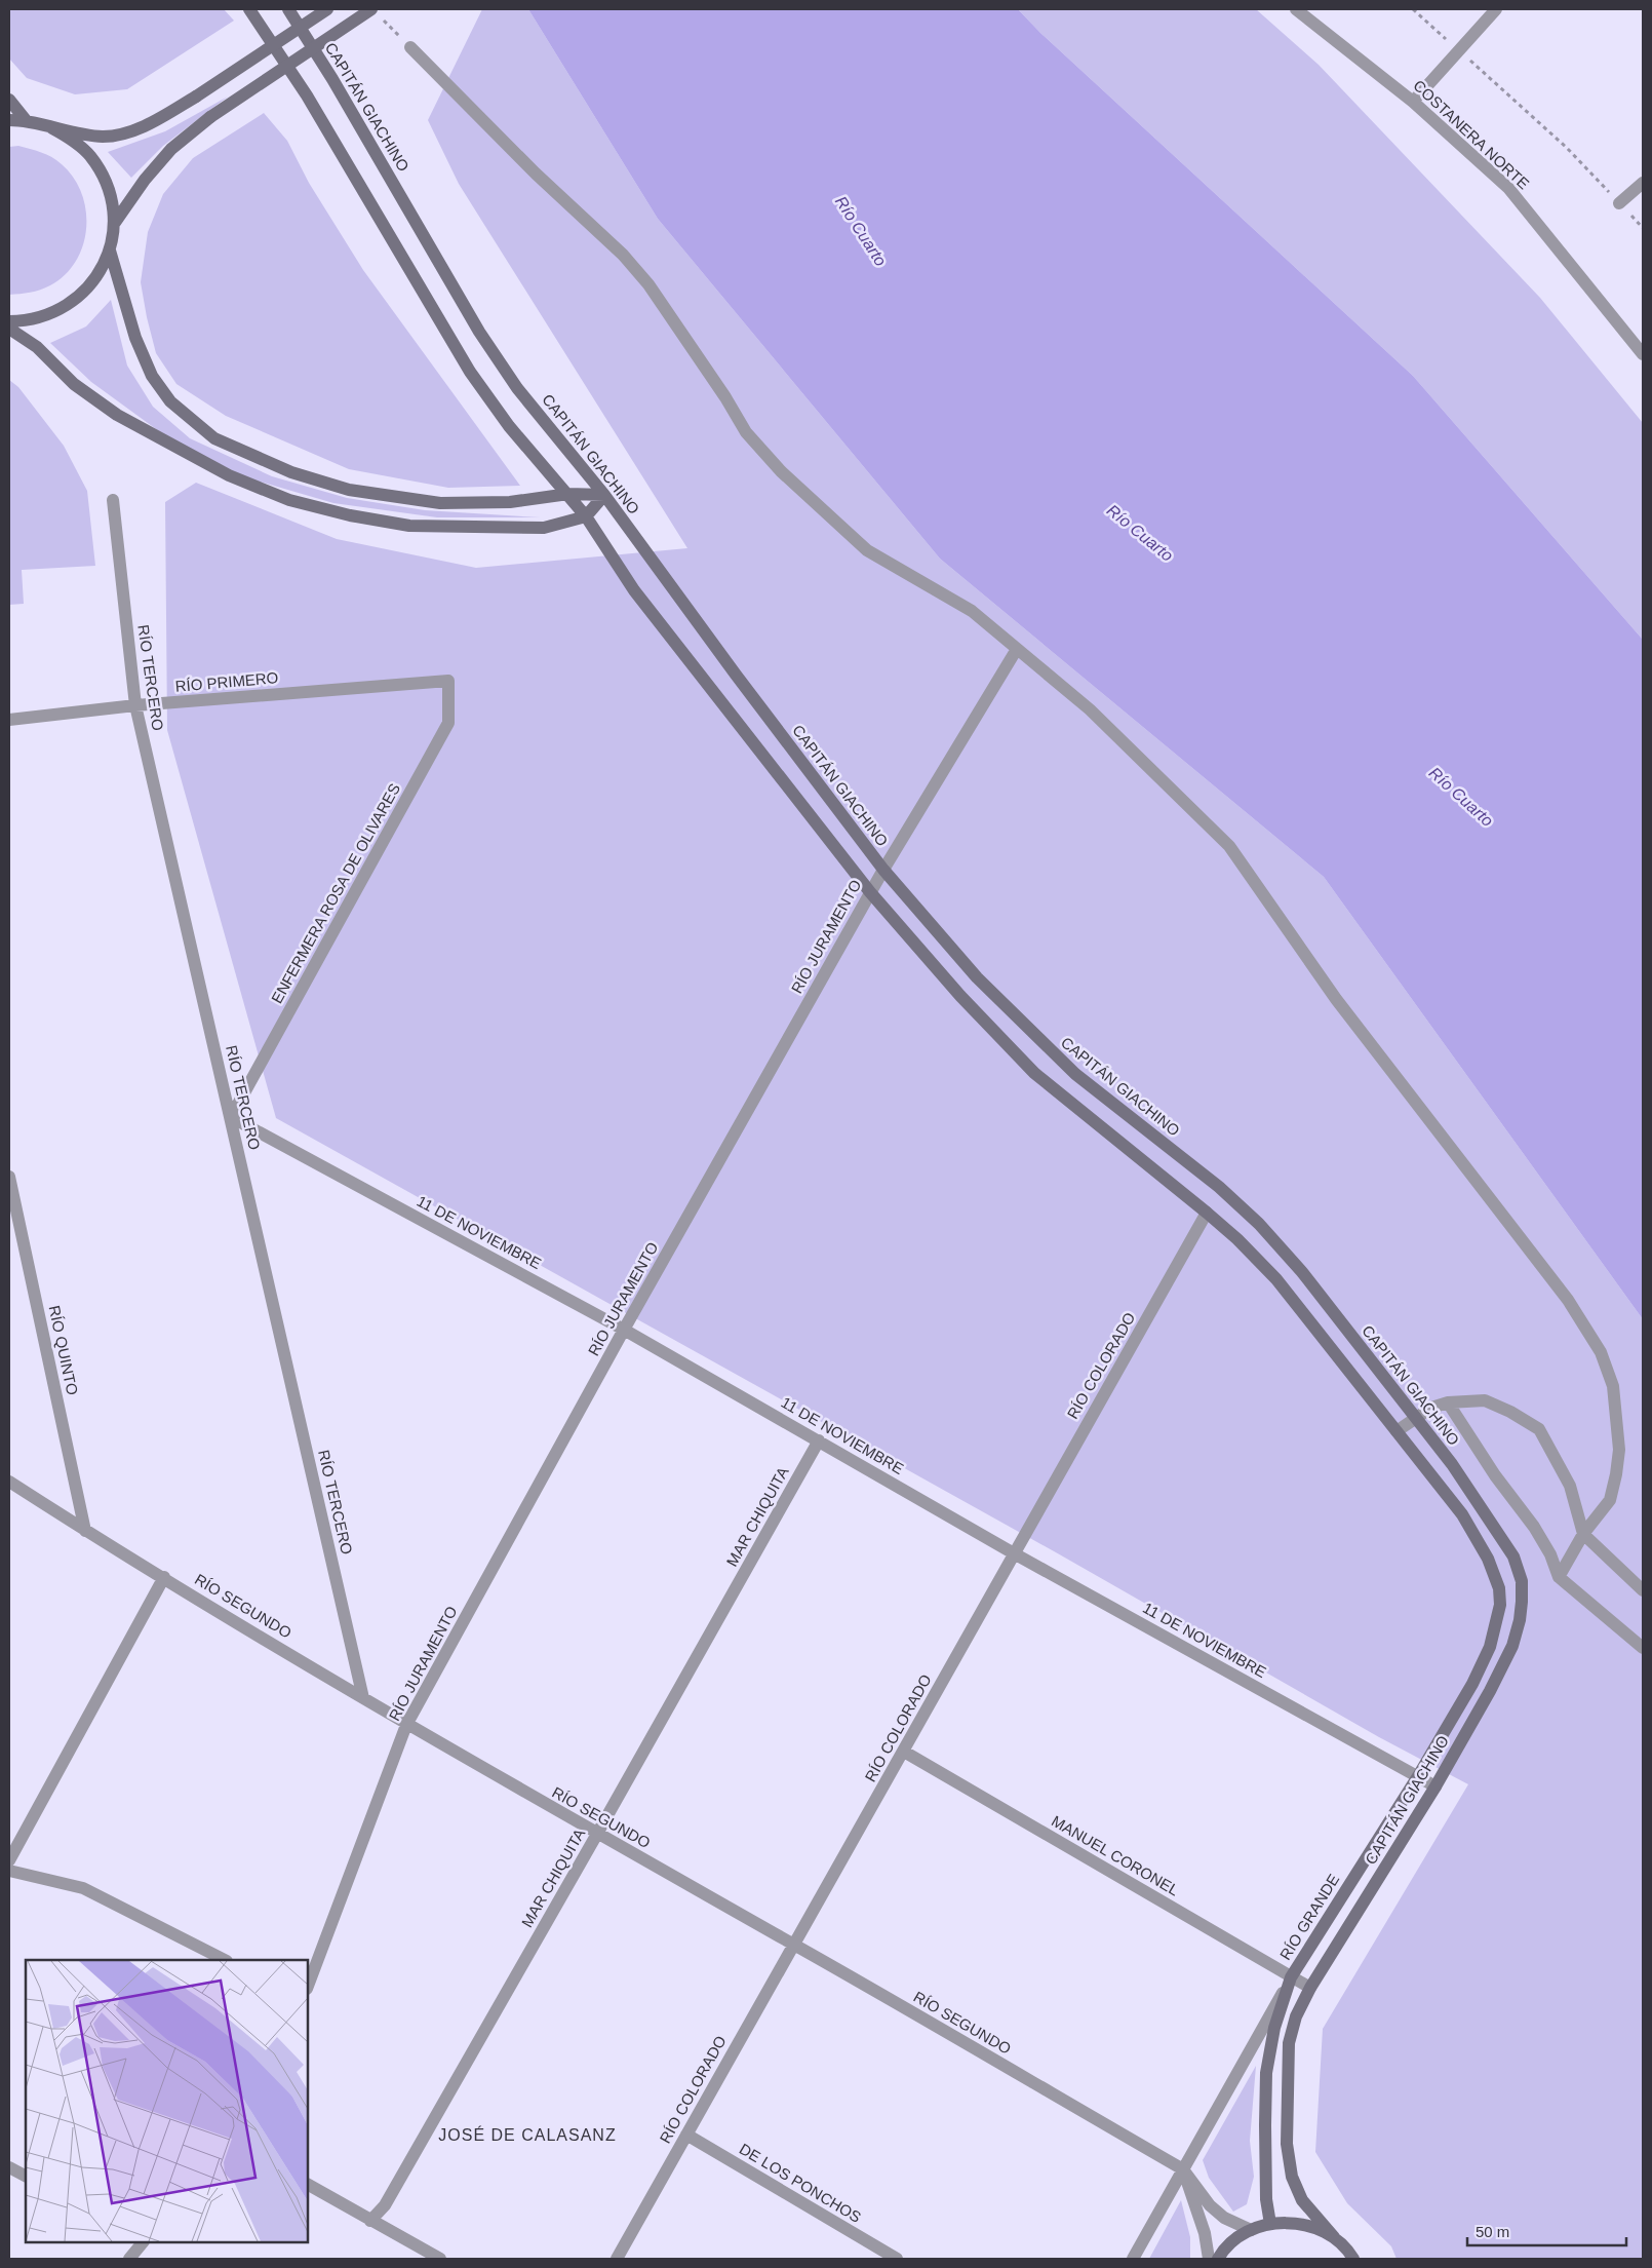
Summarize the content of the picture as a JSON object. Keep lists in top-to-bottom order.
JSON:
{
  "streets": {
    "main road": ["CAPITÁN GIACHINO", "RÍO GRANDE"],
    "street": [
      "COSTANERA NORTE",
      "RÍO TERCERO",
      "RÍO PRIMERO",
      "ENFERMERA ROSA DE OLIVARES",
      "RÍO JURAMENTO",
      "11 DE NOVIEMBRE",
      "RÍO QUINTO",
      "RÍO COLORADO",
      "MAR CHIQUITA",
      "RÍO SEGUNDO",
      "MANUEL CORONEL",
      "DE LOS PONCHOS"
    ]
  },
  "crossings": [
    ["CAPITÁN GIACHINO", "RÍO JURAMENTO"],
    ["CAPITÁN GIACHINO", "11 DE NOVIEMBRE"],
    ["CAPITÁN GIACHINO", "MANUEL CORONEL"],
    ["RÍO TERCERO", "RÍO PRIMERO"],
    ["RÍO TERCERO", "ENFERMERA ROSA DE OLIVARES"],
    ["RÍO TERCERO", "11 DE NOVIEMBRE"],
    ["RÍO TERCERO", "RÍO SEGUNDO"],
    ["RÍO PRIMERO", "ENFERMERA ROSA DE OLIVARES"],
    ["ENFERMERA ROSA DE OLIVARES", "11 DE NOVIEMBRE"],
    ["RÍO JURAMENTO", "11 DE NOVIEMBRE"],
    ["RÍO JURAMENTO", "RÍO SEGUNDO"],
    ["11 DE NOVIEMBRE", "RÍO COLORADO"],
    ["11 DE NOVIEMBRE", "MAR CHIQUITA"],
    ["11 DE NOVIEMBRE", "RÍO GRANDE"],
    ["RÍO QUINTO", "RÍO SEGUNDO"],
    ["RÍO COLORADO", "RÍO SEGUNDO"],
    ["RÍO COLORADO", "MANUEL CORONEL"],
    ["RÍO COLORADO", "DE LOS PONCHOS"],
    ["MAR CHIQUITA", "RÍO SEGUNDO"],
    ["RÍO SEGUNDO", "RÍO GRANDE"],
    ["MANUEL CORONEL", "RÍO GRANDE"]
  ],
  "districts": ["JOSÉ DE CALASANZ"],
  "water": ["Río Cuarto"],
  "scale_bar": "50 m"
}
